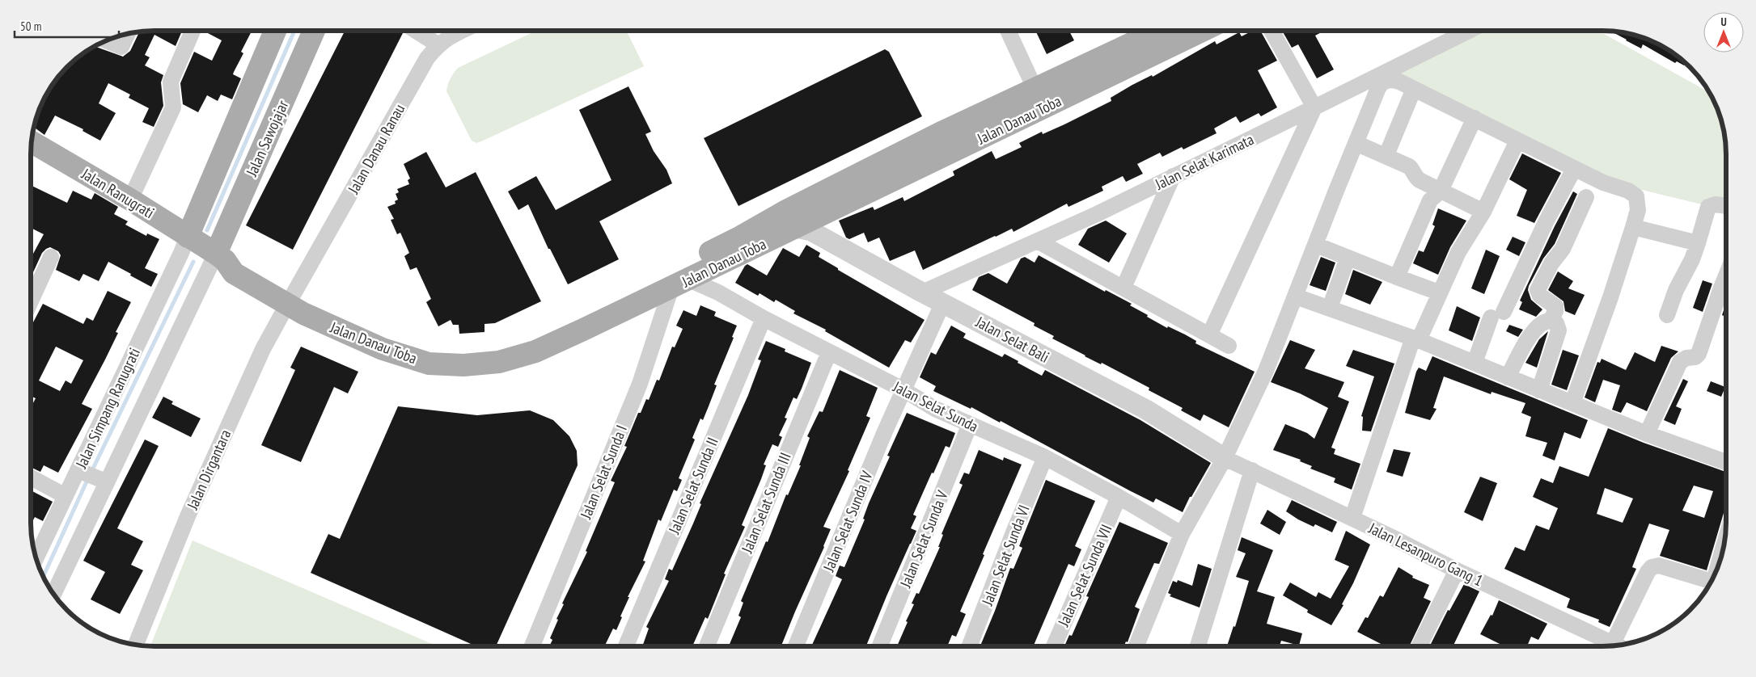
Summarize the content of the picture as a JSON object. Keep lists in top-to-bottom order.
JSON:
{
  "streets": {
    "main road": ["Jalan Danau Toba", "Jalan Sawojajar", "Jalan Ranugrati"],
    "street": [
      "Jalan Danau Ranau",
      "Jalan Selat Karimata",
      "Jalan Selat Bali",
      "Jalan Selat Sunda",
      "Jalan Simpang Ranugrati",
      "Jalan Dirgantara",
      "Jalan Selat Sunda I",
      "Jalan Selat Sunda II",
      "Jalan Selat Sunda III",
      "Jalan Selat Sunda IV",
      "Jalan Selat Sunda V",
      "Jalan Lesanpuro Gang 1",
      "Jalan Selat Sunda VI",
      "Jalan Selat Sunda VII"
    ]
  },
  "crossings": [
    ["Jalan Danau Toba", "Jalan Sawojajar"],
    ["Jalan Danau Toba", "Jalan Danau Ranau"],
    ["Jalan Danau Toba", "Jalan Ranugrati"],
    ["Jalan Danau Toba", "Jalan Selat Bali"],
    ["Jalan Danau Toba", "Jalan Selat Sunda"],
    ["Jalan Danau Toba", "Jalan Dirgantara"],
    ["Jalan Danau Toba", "Jalan Selat Sunda I"],
    ["Jalan Sawojajar", "Jalan Ranugrati"],
    ["Jalan Sawojajar", "Jalan Simpang Ranugrati"],
    ["Jalan Danau Ranau", "Jalan Dirgantara"],
    ["Jalan Selat Karimata", "Jalan Selat Bali"],
    ["Jalan Ranugrati", "Jalan Simpang Ranugrati"],
    ["Jalan Selat Bali", "Jalan Selat Sunda IV"],
    ["Jalan Selat Bali", "Jalan Lesanpuro Gang 1"],
    ["Jalan Selat Sunda", "Jalan Selat Sunda I"],
    ["Jalan Selat Sunda", "Jalan Selat Sunda II"],
    ["Jalan Selat Sunda", "Jalan Selat Sunda III"],
    ["Jalan Selat Sunda", "Jalan Selat Sunda IV"],
    ["Jalan Selat Sunda", "Jalan Selat Sunda V"],
    ["Jalan Selat Sunda", "Jalan Selat Sunda VI"],
    ["Jalan Selat Sunda", "Jalan Selat Sunda VII"]
  ],
  "scale_bar": "50 m",
  "north": "top"
}
